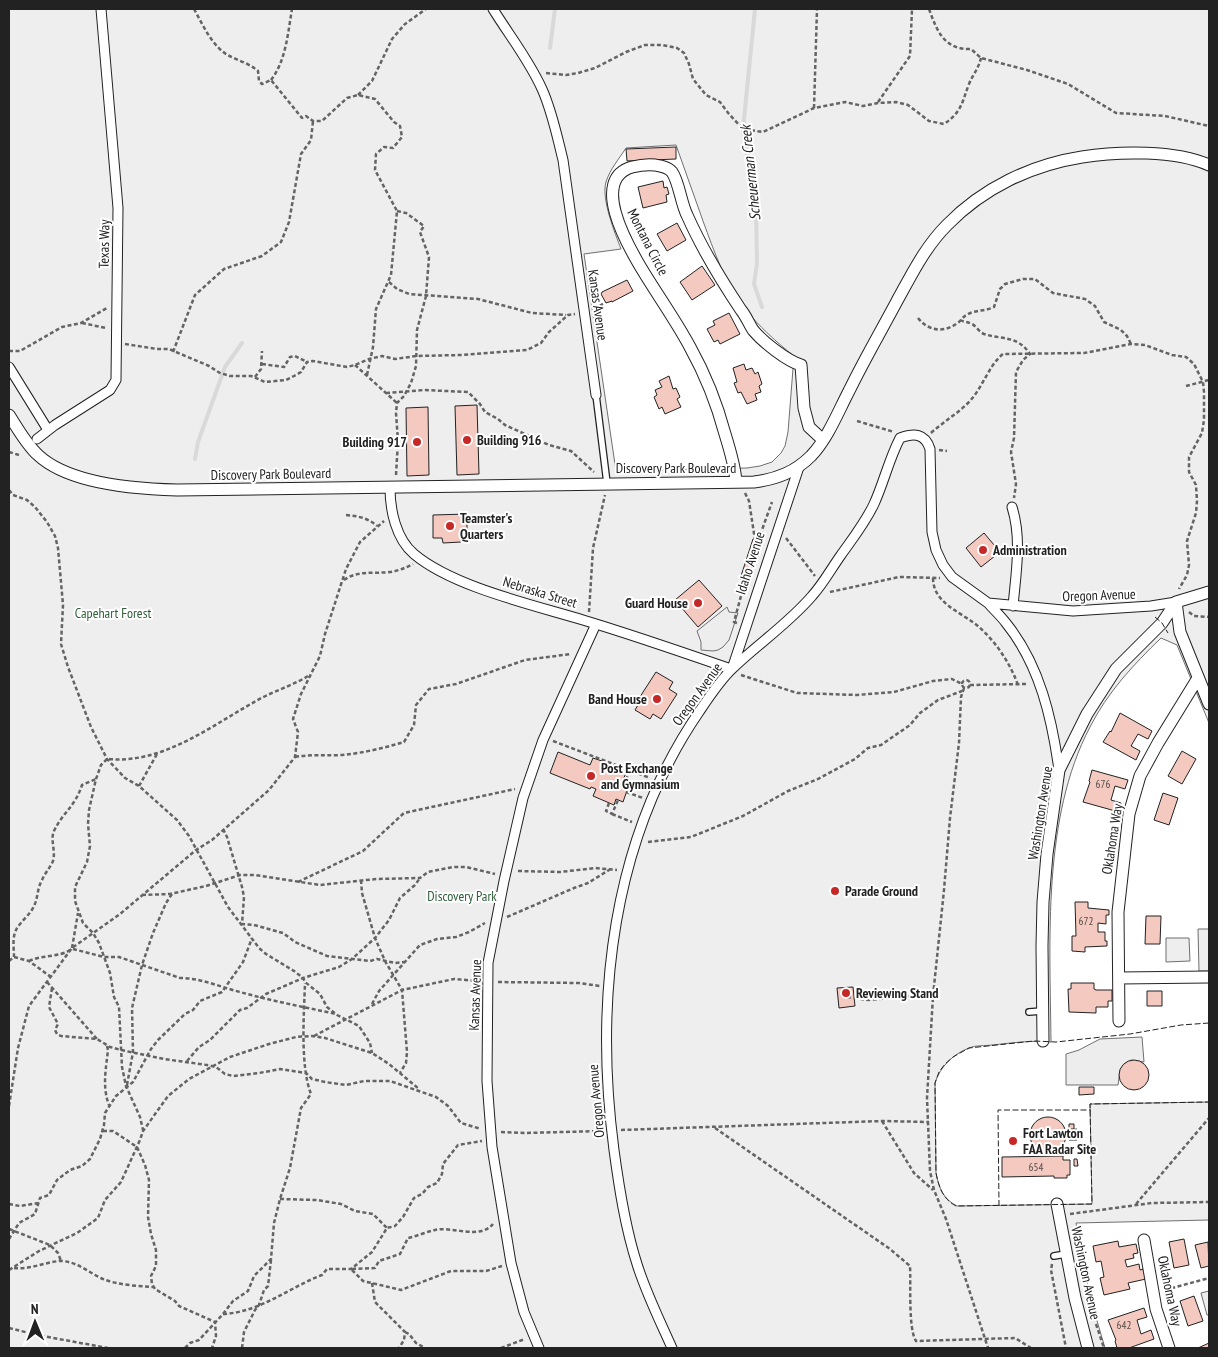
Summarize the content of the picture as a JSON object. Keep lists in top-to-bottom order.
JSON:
{
  "streets": {
    "street": [
      "Montana Circle",
      "Texas Way",
      "Kansas Avenue",
      "Discovery Park Boulevard",
      "Idaho Avenue",
      "Nebraska Street",
      "Oregon Avenue",
      "Washington Avenue",
      "Oklahoma Way"
    ]
  },
  "crossings": [
    ["Montana Circle", "Discovery Park Boulevard"],
    ["Kansas Avenue", "Discovery Park Boulevard"],
    ["Kansas Avenue", "Nebraska Street"],
    ["Discovery Park Boulevard", "Idaho Avenue"],
    ["Discovery Park Boulevard", "Nebraska Street"],
    ["Idaho Avenue", "Nebraska Street"],
    ["Idaho Avenue", "Oregon Avenue"],
    ["Nebraska Street", "Oregon Avenue"],
    ["Oregon Avenue", "Washington Avenue"]
  ],
  "water": ["Scheuerman Creek"],
  "parks": ["Capehart Forest", "Discovery Park"],
  "places": [
    "Building 916",
    "Building 917",
    "Teamster's Quarters",
    "Administration",
    "Guard House",
    "Band House",
    "Post Exchange and Gymnasium",
    "Parade Ground",
    "Reviewing Stand",
    "Fort Lawton FAA Radar Site"
  ],
  "house_numbers": [
    "676",
    "672",
    "654",
    "642"
  ],
  "north": "top"
}
